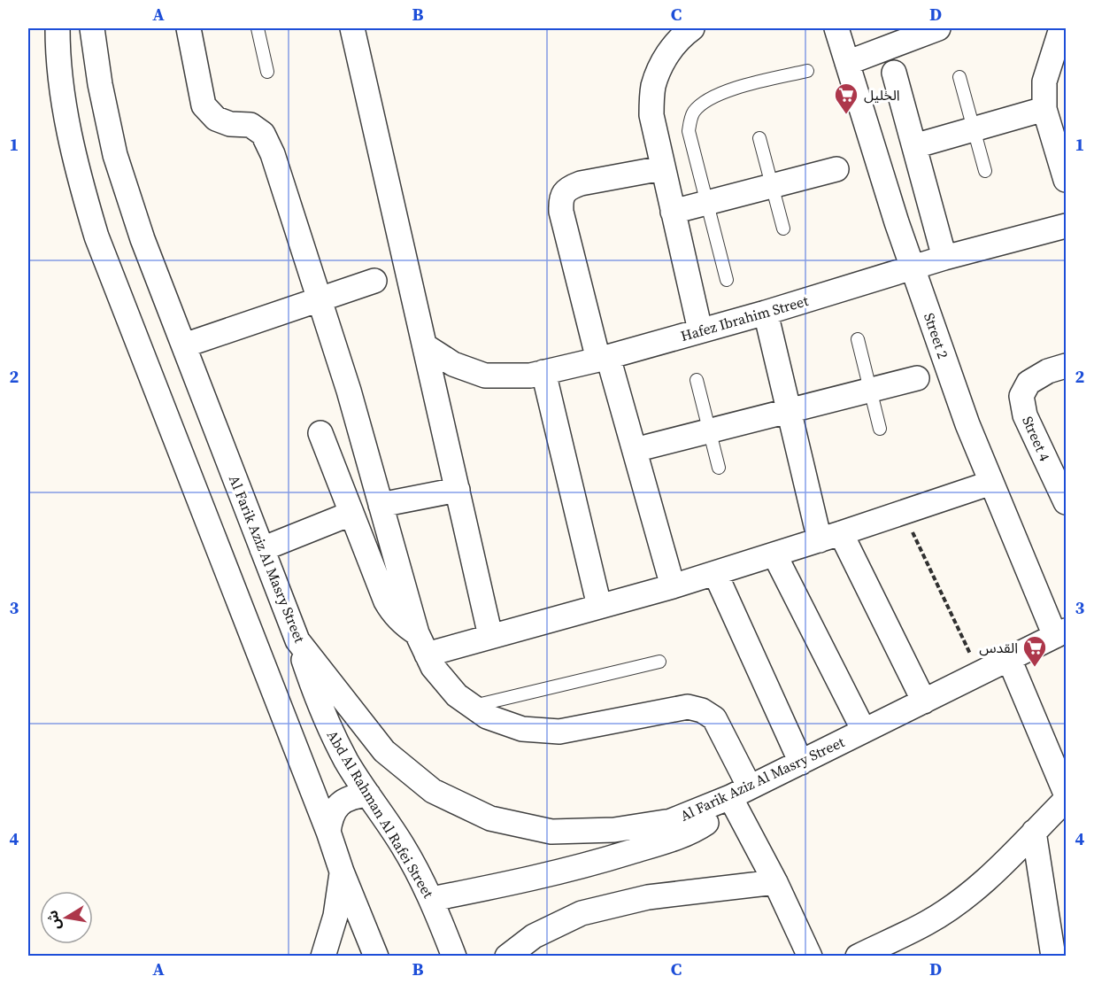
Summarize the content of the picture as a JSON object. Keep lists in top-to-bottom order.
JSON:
{
  "streets": {
    "street": [
      "Hafez Ibrahim Street",
      "Street 2",
      "Street 4",
      "Al Farik Aziz Al Masry Street",
      "Abd Al Rahman Al Rafei Street"
    ]
  },
  "crossings": [
    ["Hafez Ibrahim Street", "Street 2"],
    ["Street 2", "Al Farik Aziz Al Masry Street"],
    ["Al Farik Aziz Al Masry Street", "Abd Al Rahman Al Rafei Street"]
  ],
  "places": {
    "supermarket": ["الخليل", "القدس"]
  },
  "north": "left",
  "grid": {
    "columns": [
      "A",
      "B",
      "C",
      "D"
    ],
    "rows": [
      "1",
      "2",
      "3",
      "4"
    ]
  }
}
